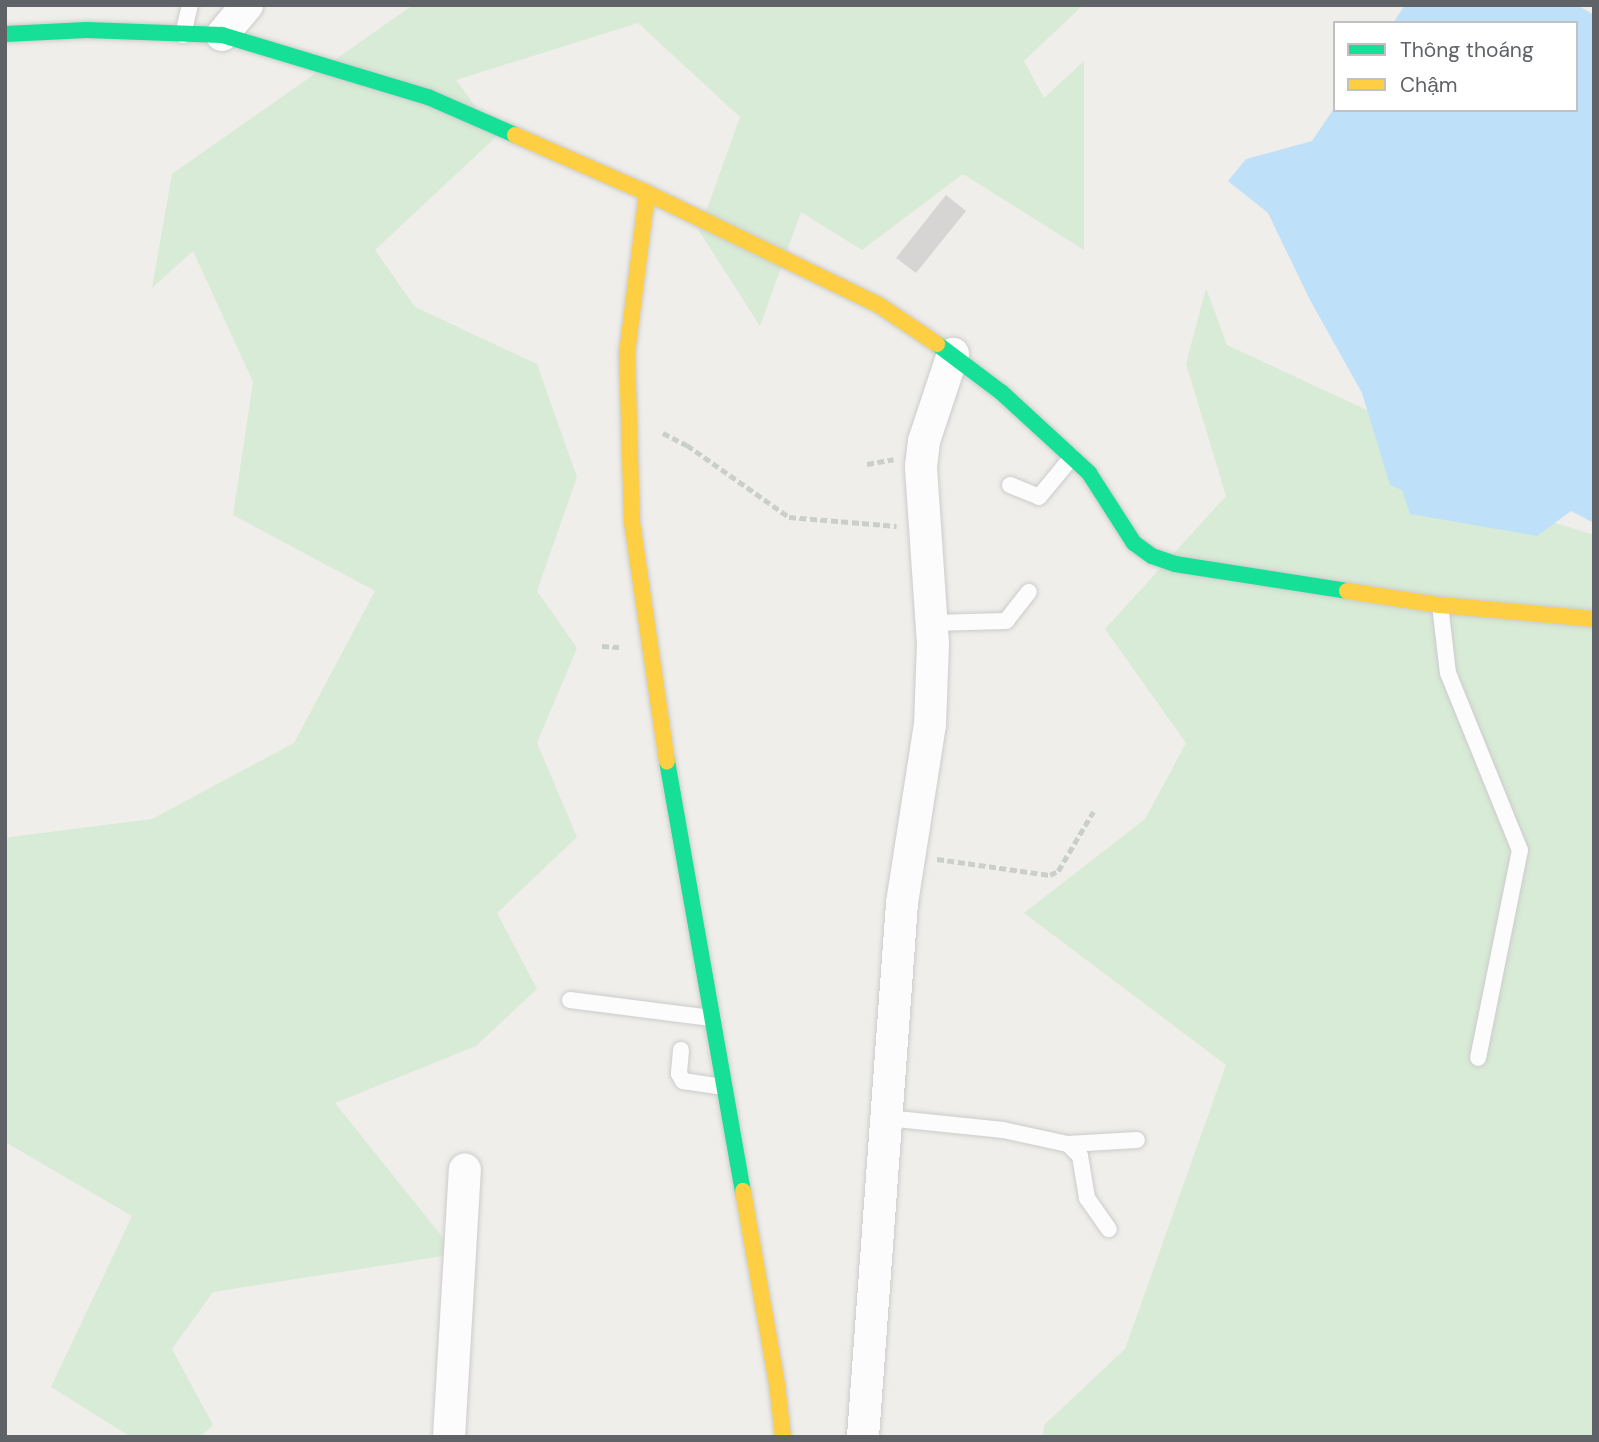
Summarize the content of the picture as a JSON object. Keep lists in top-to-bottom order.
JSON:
{
  "legend": ["Thông thoáng", "Chậm"]
}
